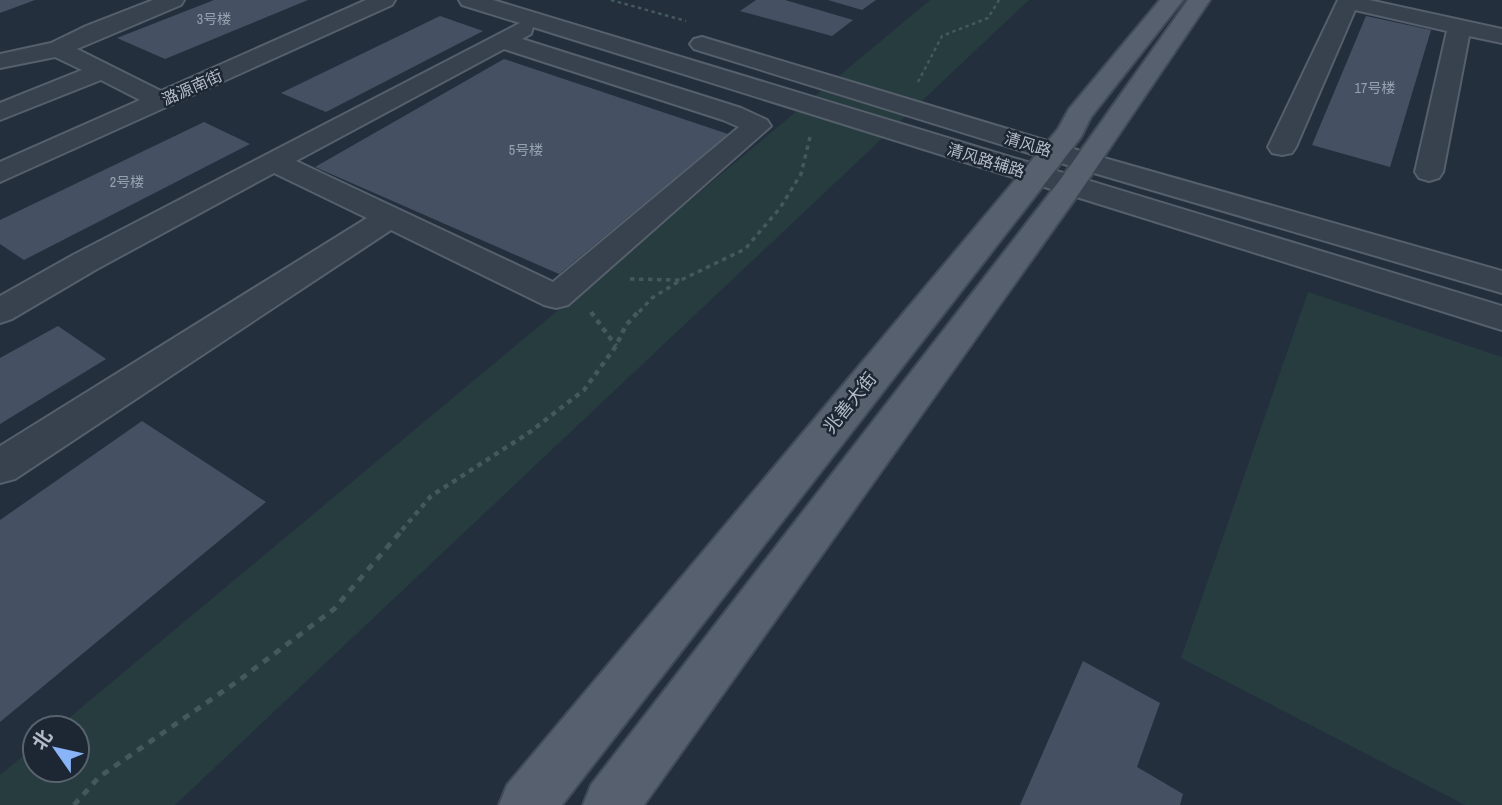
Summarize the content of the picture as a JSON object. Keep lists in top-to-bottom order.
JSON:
{
  "streets": {
    "main road": ["兆善大街"],
    "street": ["潞源南街", "清风路", "清风路辅路"]
  },
  "crossings": [
    ["清风路", "清风路辅路"],
    ["清风路", "兆善大街"],
    ["清风路辅路", "兆善大街"]
  ],
  "house_numbers": [
    "3号楼",
    "17号楼",
    "5号楼",
    "2号楼"
  ],
  "north": "top left"
}
